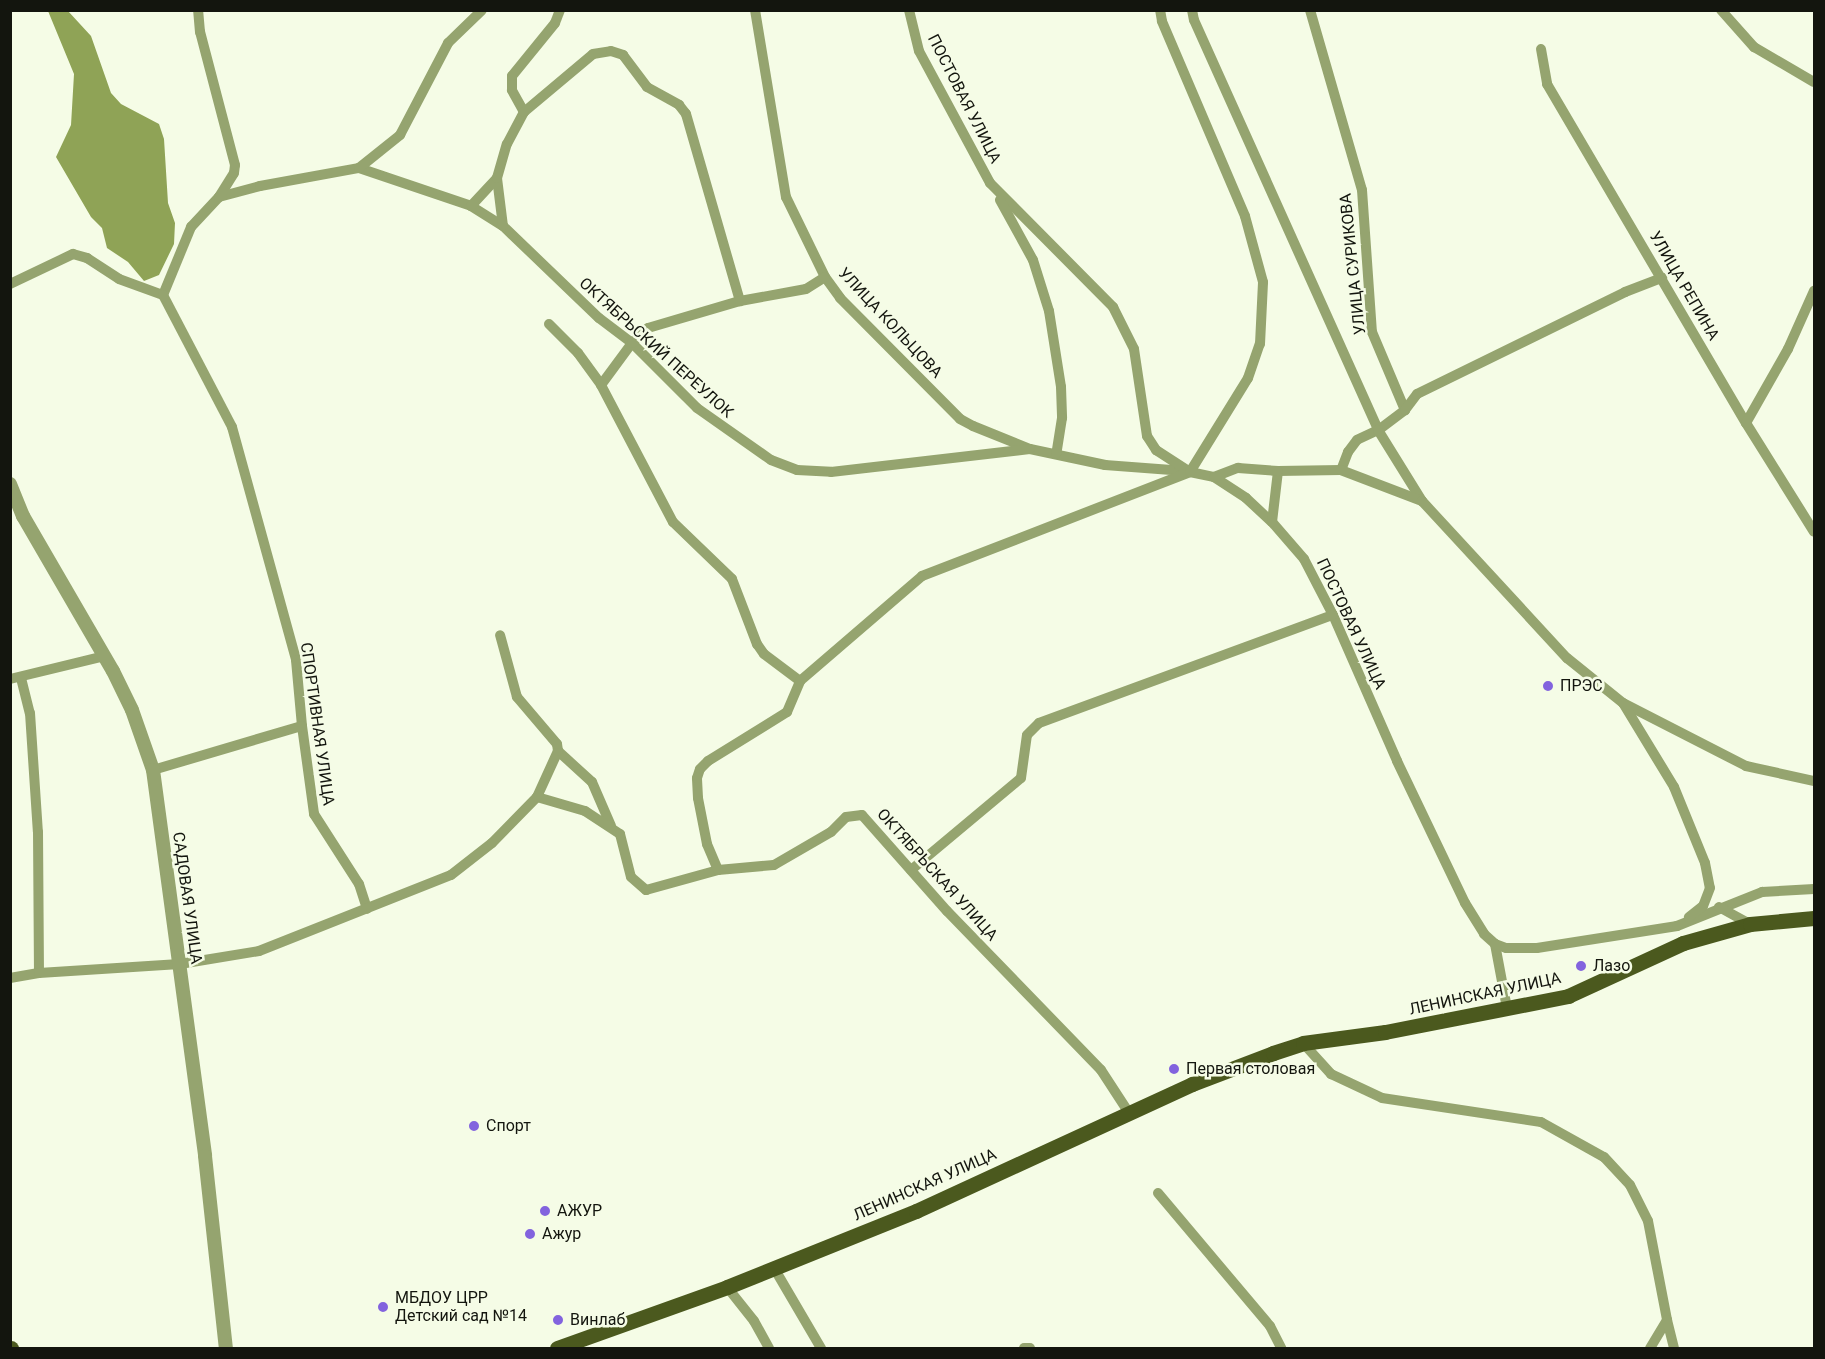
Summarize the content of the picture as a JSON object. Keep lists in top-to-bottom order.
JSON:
{
  "streets": {
    "main road": ["ЛЕНИНСКАЯ УЛИЦА"],
    "street": [
      "ПОСТОВАЯ УЛИЦА",
      "УЛИЦА СУРИКОВА",
      "УЛИЦА РЕПИНА",
      "УЛИЦА КОЛЬЦОВА",
      "ОКТЯБРЬСКИЙ ПЕРЕУЛОК",
      "СПОРТИВНАЯ УЛИЦА",
      "ОКТЯБРЬСКАЯ УЛИЦА",
      "САДОВАЯ УЛИЦА"
    ]
  },
  "crossings": [
    ["ПОСТОВАЯ УЛИЦА", "УЛИЦА КОЛЬЦОВА"],
    ["УЛИЦА КОЛЬЦОВА", "ОКТЯБРЬСКИЙ ПЕРЕУЛОК"],
    ["ОКТЯБРЬСКАЯ УЛИЦА", "ЛЕНИНСКАЯ УЛИЦА"]
  ],
  "places": [
    "ПРЭС",
    "Лазо",
    "Первая столовая",
    "Спорт",
    "АЖУР",
    "Ажур",
    "МБДОУ ЦРР Детский сад №14",
    "Винлаб"
  ]
}
